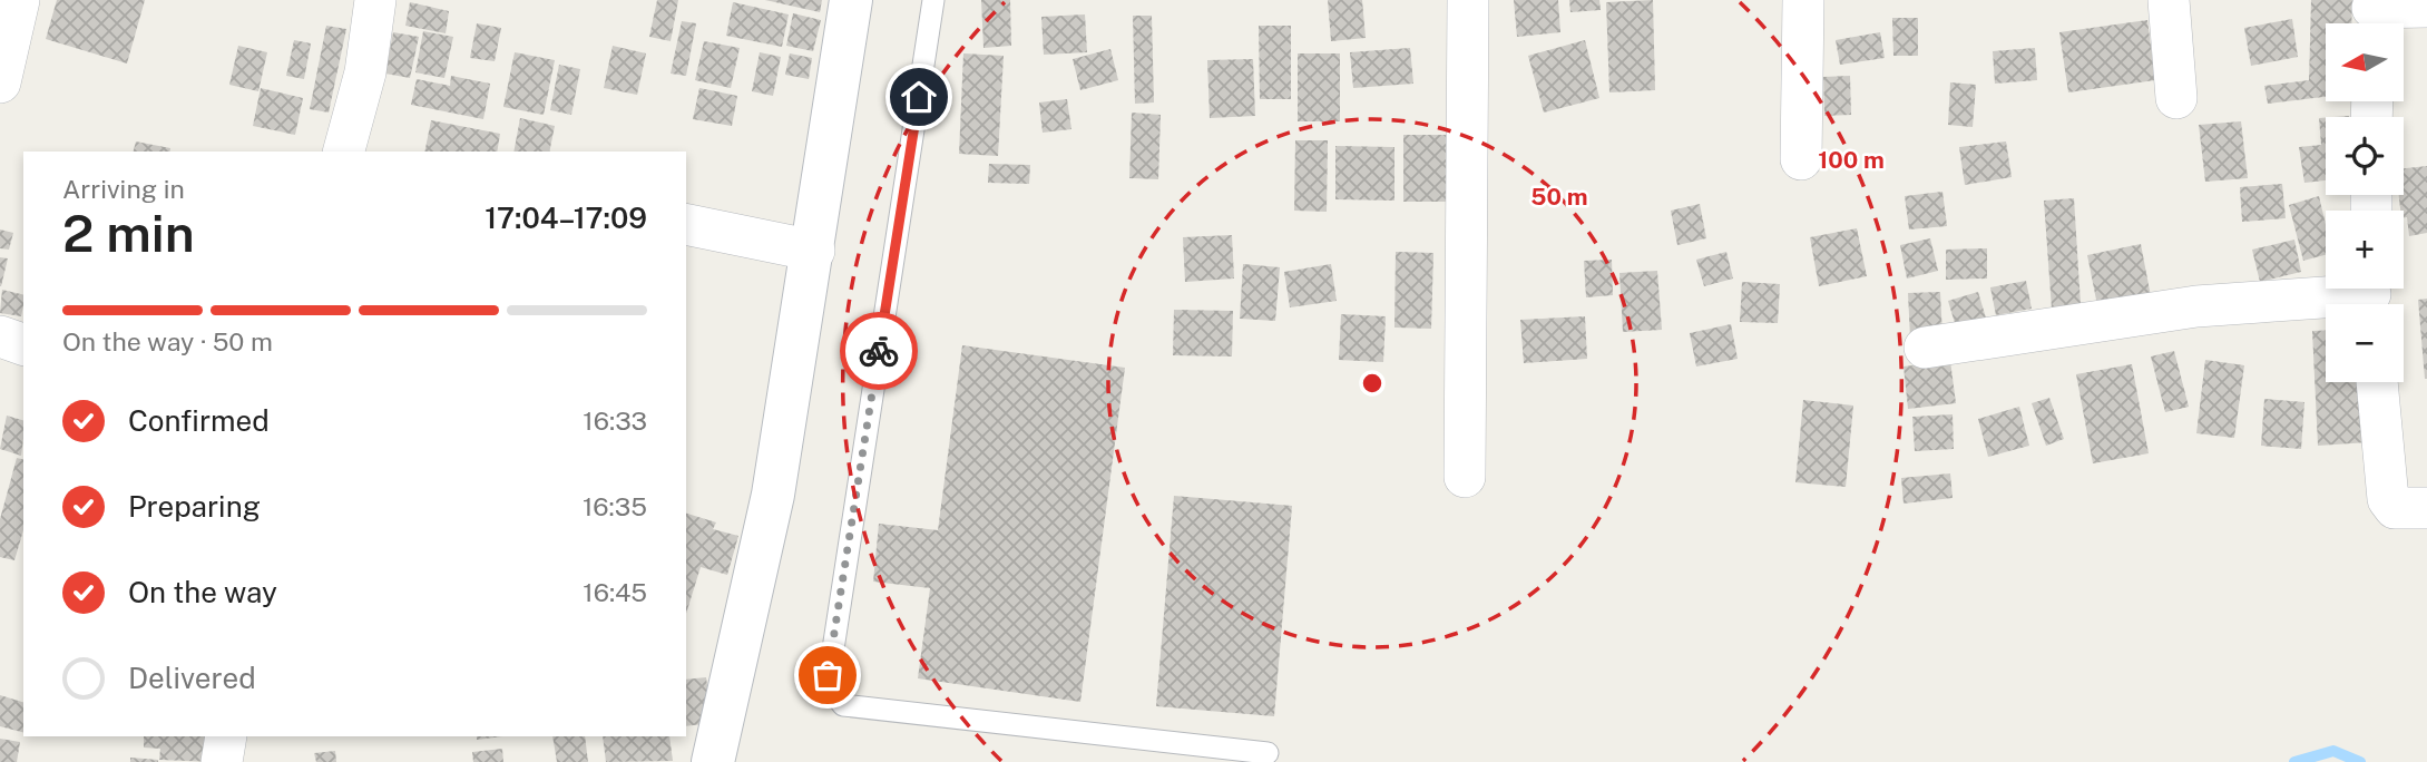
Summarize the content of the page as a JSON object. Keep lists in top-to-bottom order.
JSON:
{
  "north": "left",
  "page": {
    "map_buttons": ["+", "−"],
    "heading": ["2 min", "Arriving in", "17:04–17:09"],
    "bar": "On the way · 50 m",
    "list": [
      ["Confirmed", "16:33"],
      ["Preparing", "16:35"],
      ["On the way", "16:45"],
      "Delivered"
    ]
  },
  "rings": ["100 m", "50 m"]
}
